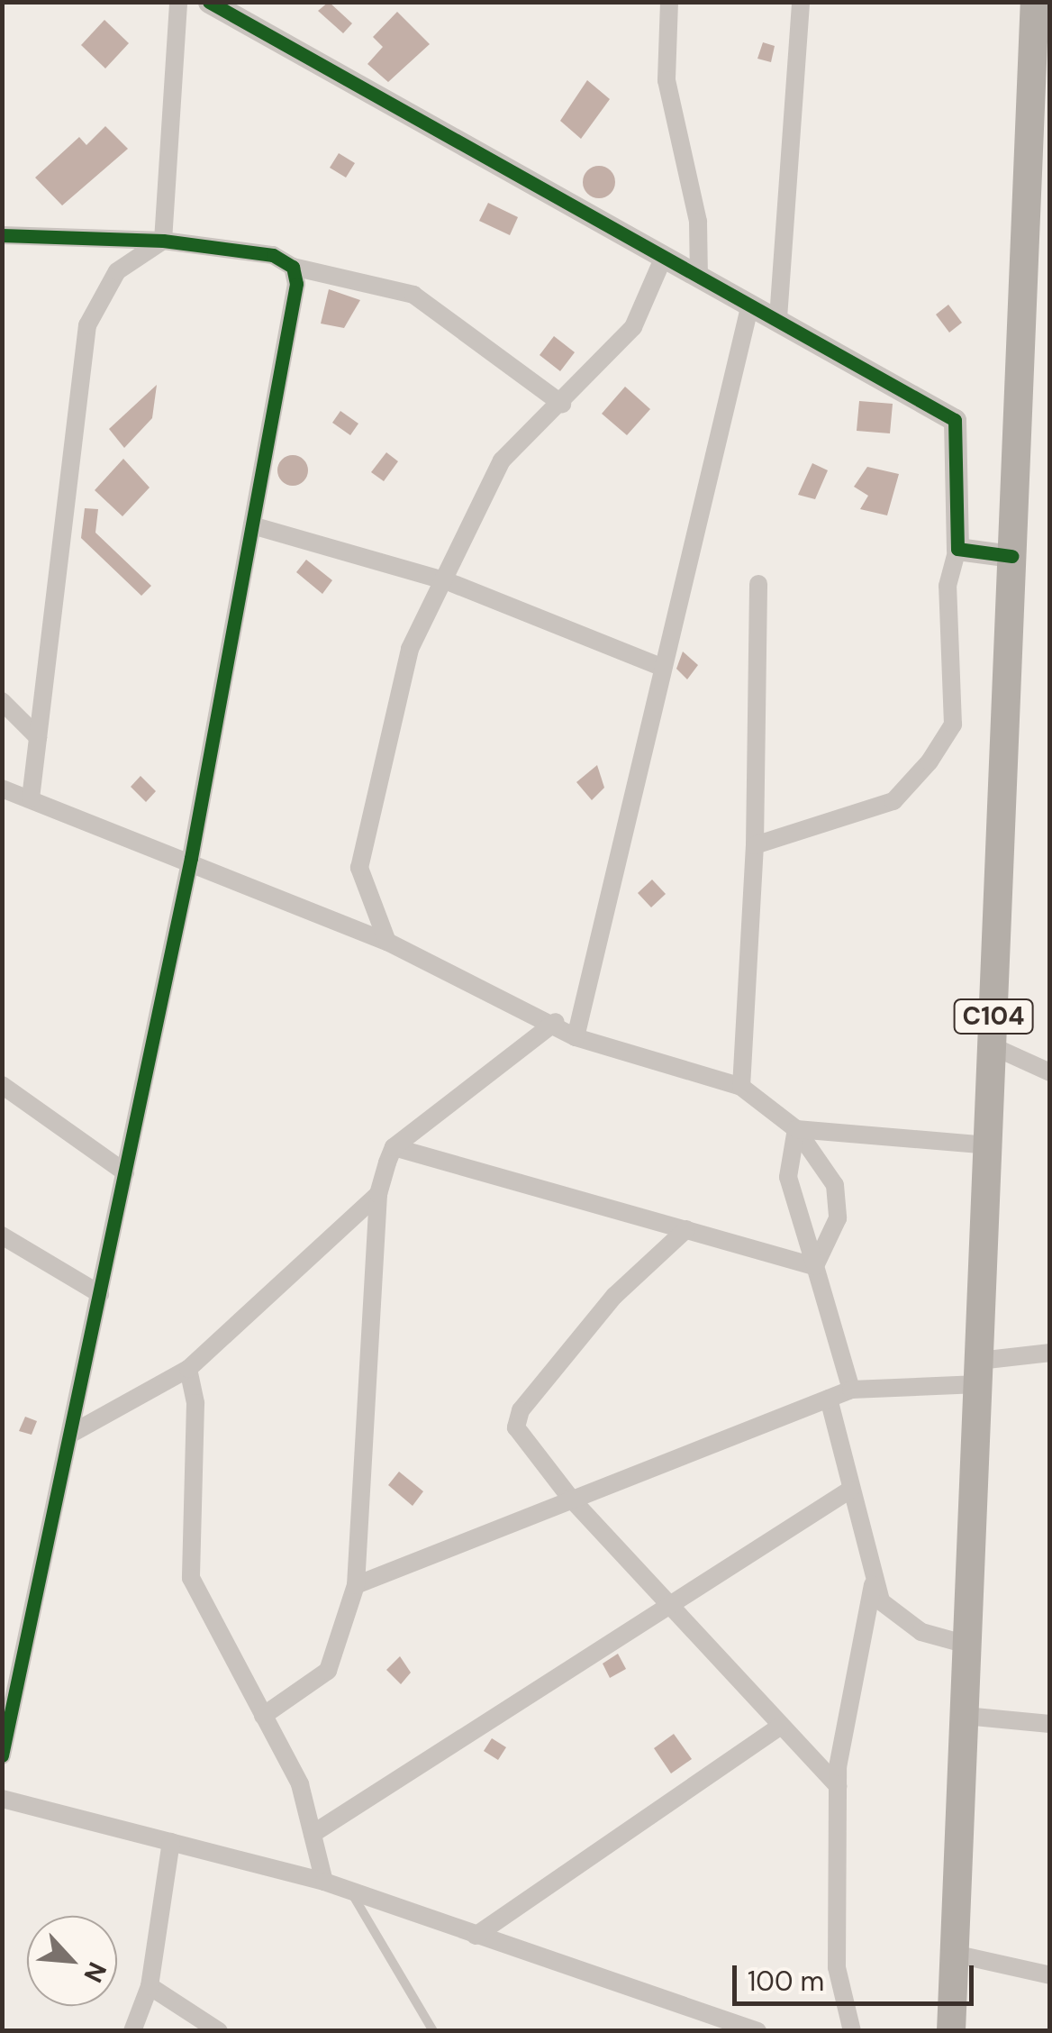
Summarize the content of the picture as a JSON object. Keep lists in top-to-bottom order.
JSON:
{
  "streets": {
    "highway": ["C104"]
  },
  "scale_bar": "100 m",
  "north": "bottom right"
}
